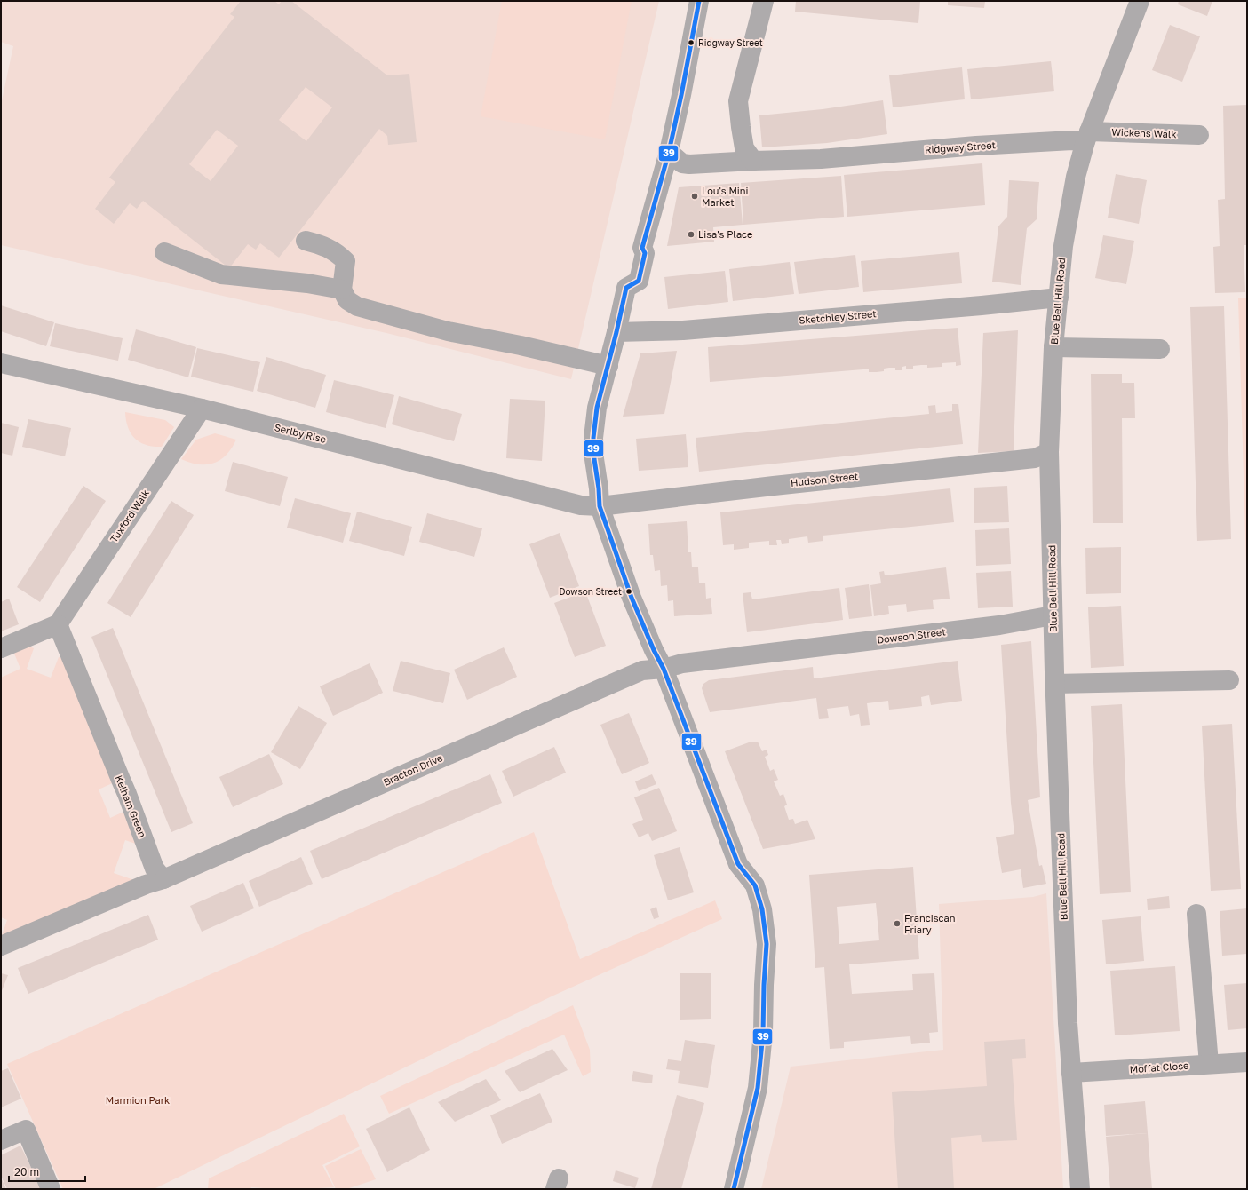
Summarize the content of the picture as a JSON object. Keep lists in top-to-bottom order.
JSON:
{
  "streets": {
    "street": [
      "Wickens Walk",
      "Ridgway Street",
      "Blue Bell Hill Road",
      "Sketchley Street",
      "Serlby Rise",
      "Hudson Street",
      "Tuxford Walk",
      "Dowson Street",
      "Bracton Drive",
      "Kelham Green",
      "Moffat Close"
    ]
  },
  "crossings": [
    ["Wickens Walk", "Ridgway Street"],
    ["Wickens Walk", "Blue Bell Hill Road"],
    ["Ridgway Street", "Blue Bell Hill Road"],
    ["Blue Bell Hill Road", "Sketchley Street"],
    ["Blue Bell Hill Road", "Hudson Street"],
    ["Blue Bell Hill Road", "Dowson Street"],
    ["Blue Bell Hill Road", "Moffat Close"],
    ["Serlby Rise", "Hudson Street"],
    ["Serlby Rise", "Tuxford Walk"],
    ["Tuxford Walk", "Kelham Green"],
    ["Dowson Street", "Bracton Drive"],
    ["Bracton Drive", "Kelham Green"]
  ],
  "parks": ["Marmion Park"],
  "places": [
    "Ridgway Street",
    "Lou's Mini Market",
    "Lisa's Place",
    "Dowson Street",
    "Franciscan Friary"
  ],
  "lines": ["transit line 39"],
  "scale_bar": "20 m"
}
